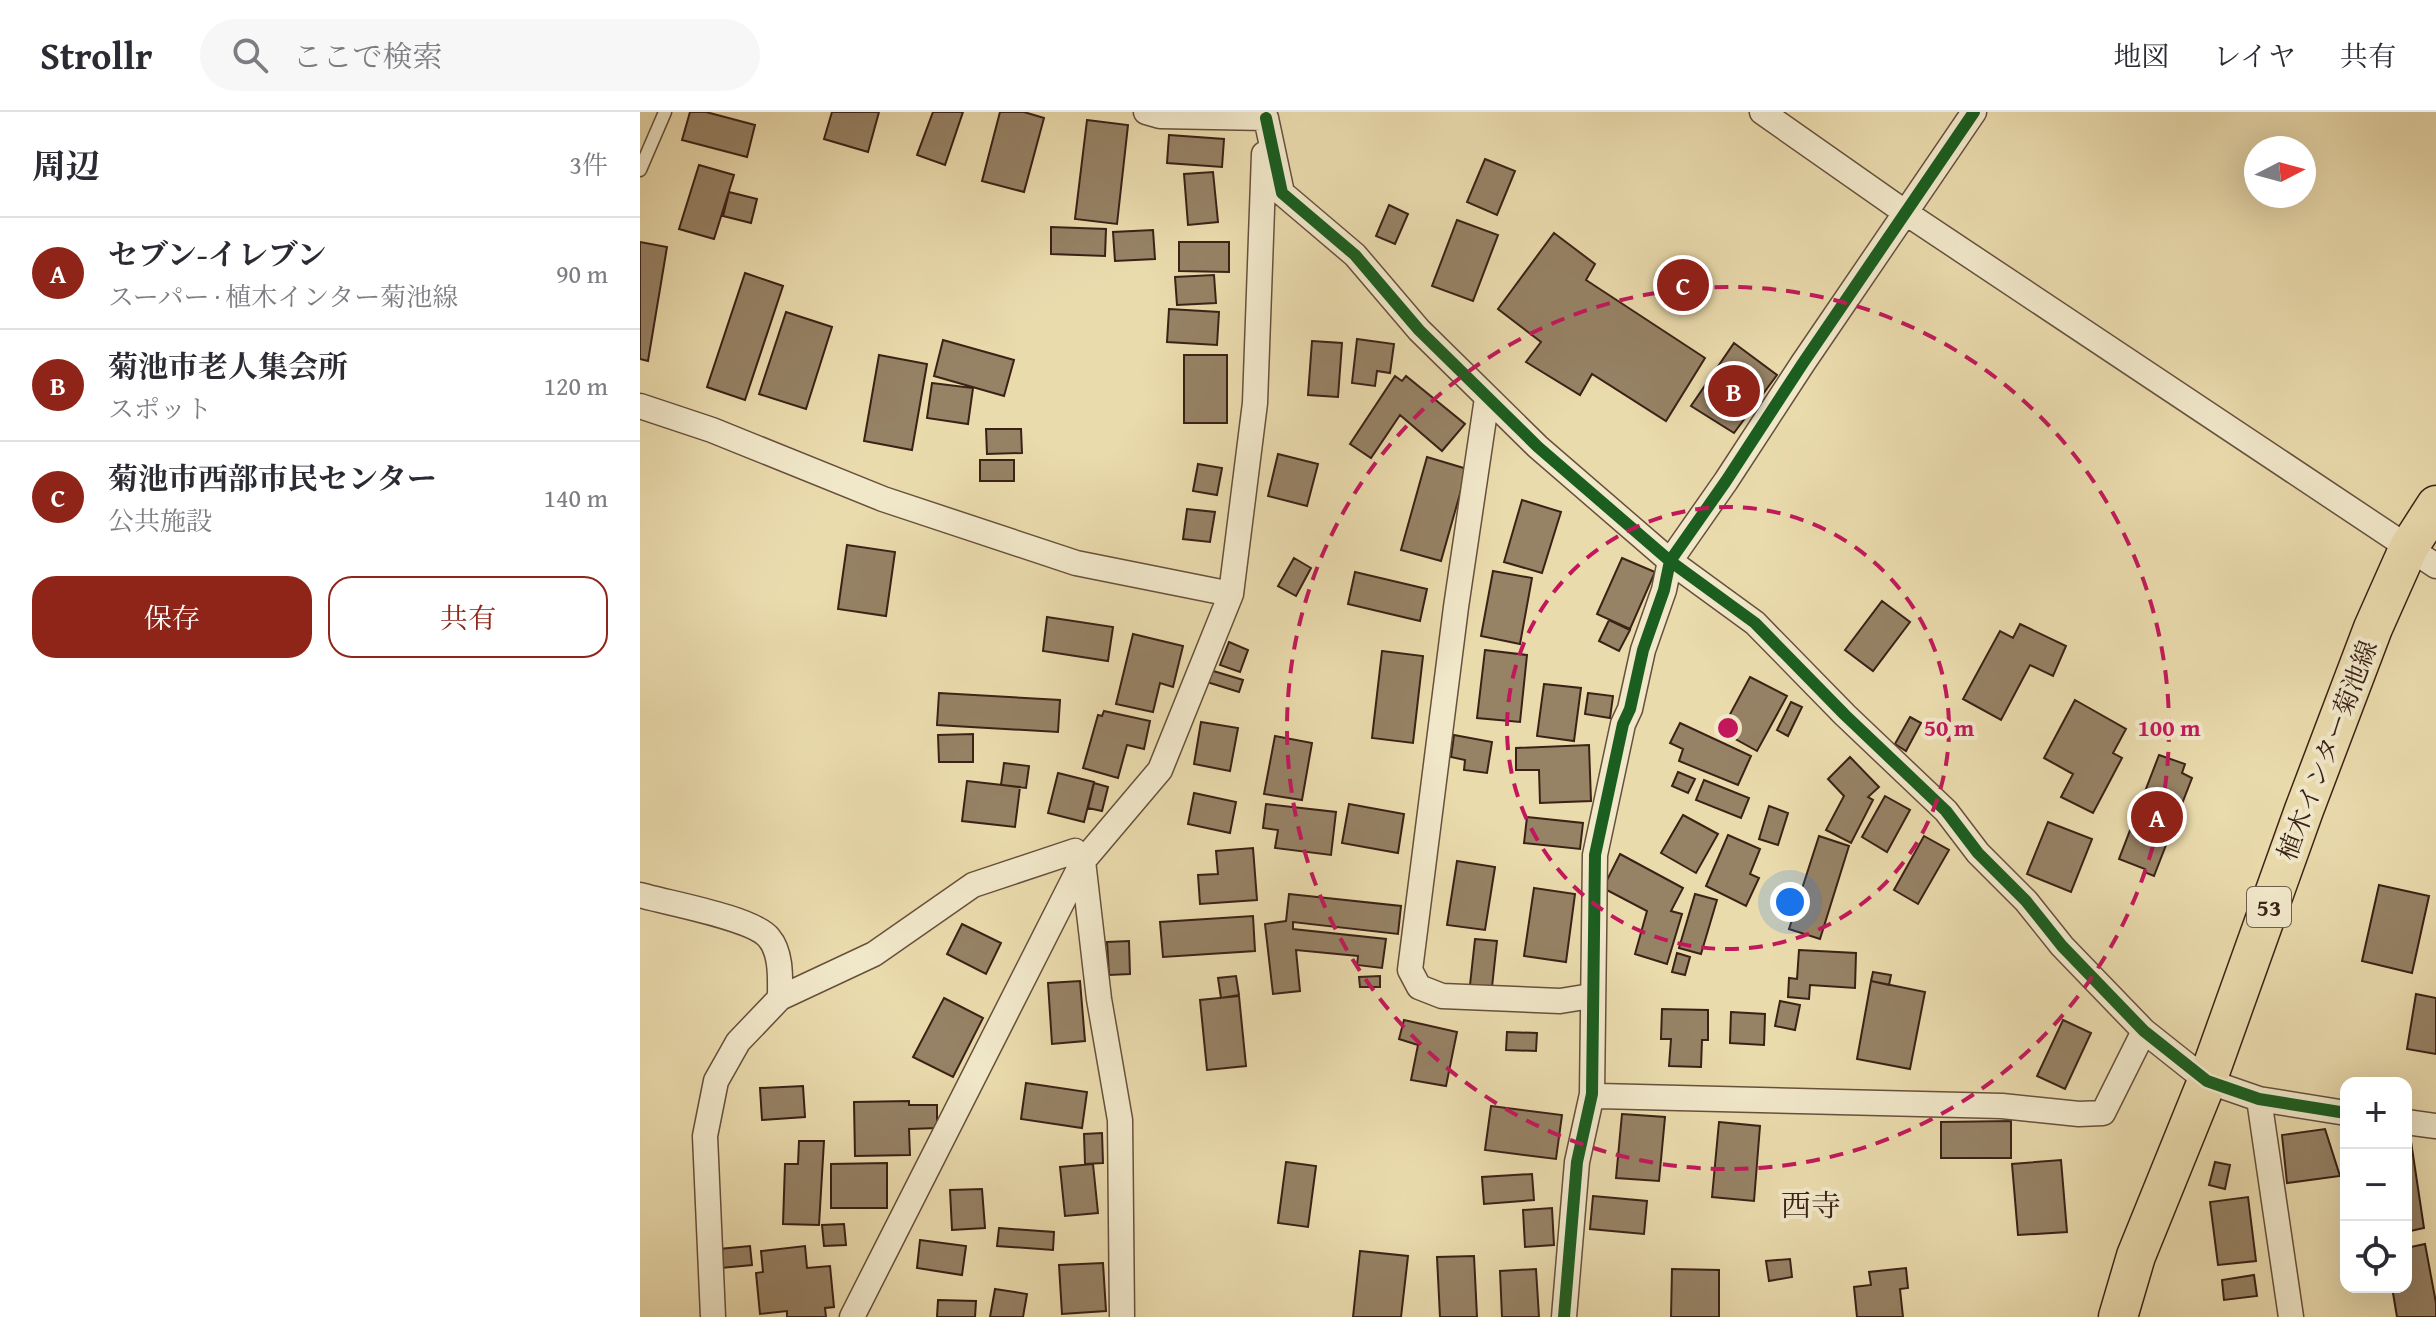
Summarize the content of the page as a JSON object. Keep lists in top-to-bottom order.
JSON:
{
  "streets": {
    "main road": ["植木インター菊池線", "53"]
  },
  "districts": ["西寺"],
  "north": "right",
  "page": {
    "header": "Strollr",
    "search": "ここで検索",
    "nav": ["地図", "レイヤ", "共有"],
    "heading": ["周辺", "3件"],
    "list": [
      {
        "mark": "A",
        "name": "セブン-イレブン",
        "note": "スーパー · 植木インター菊池線",
        "value": "90 m"
      },
      {
        "mark": "B",
        "name": "菊池市老人集会所",
        "note": "スポット",
        "value": "120 m"
      },
      {
        "mark": "C",
        "name": "菊池市西部市民センター",
        "note": "公共施設",
        "value": "140 m"
      }
    ],
    "pins": ["C", "B", "A"],
    "buttons": ["保存", "共有"],
    "map_buttons": ["+", "−"]
  },
  "rings": ["50 m", "100 m"]
}
